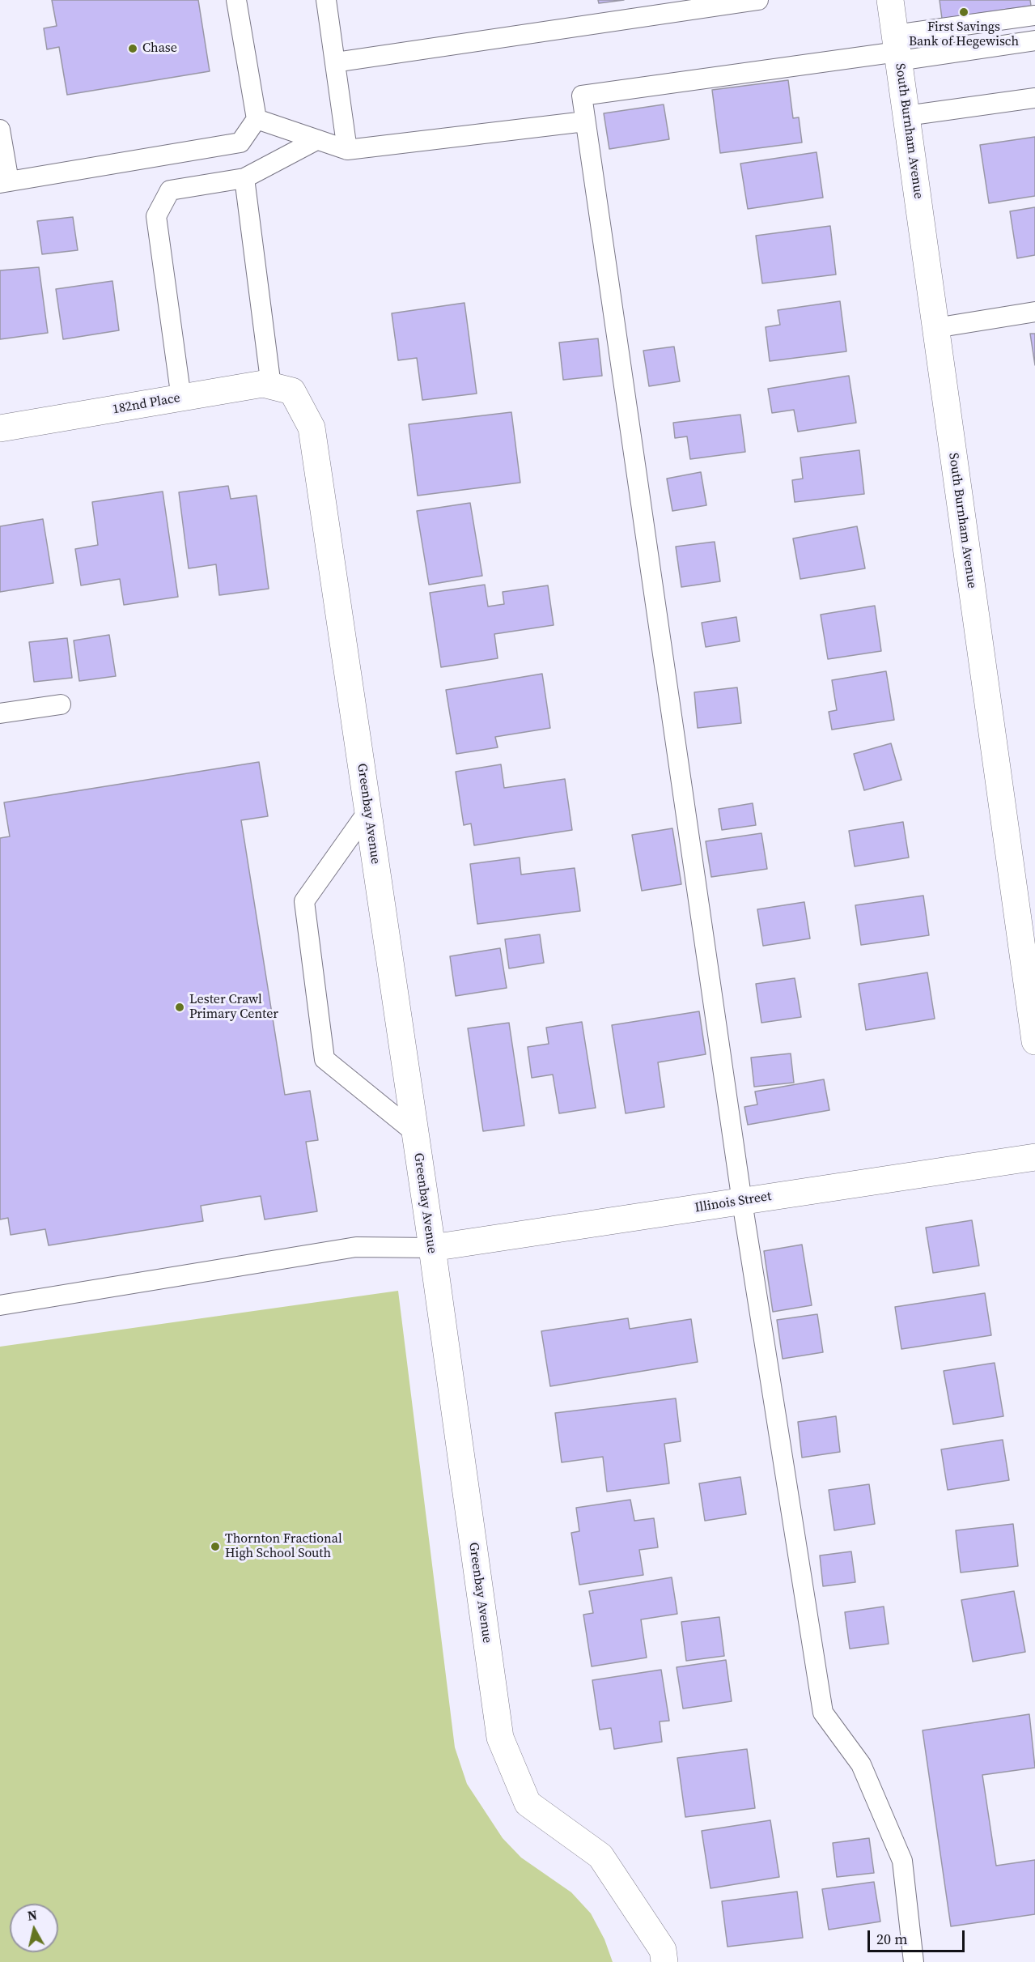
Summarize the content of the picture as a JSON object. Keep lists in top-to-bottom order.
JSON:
{
  "streets": {
    "street": [
      "South Burnham Avenue",
      "182nd Place",
      "Greenbay Avenue",
      "Illinois Street"
    ]
  },
  "crossings": [
    ["182nd Place", "Greenbay Avenue"],
    ["Greenbay Avenue", "Illinois Street"]
  ],
  "places": [
    "First Savings Bank of Hegewisch",
    "Chase",
    "Lester Crawl Primary Center",
    "Thornton Fractional High School South"
  ],
  "scale_bar": "20 m",
  "north": "top"
}
